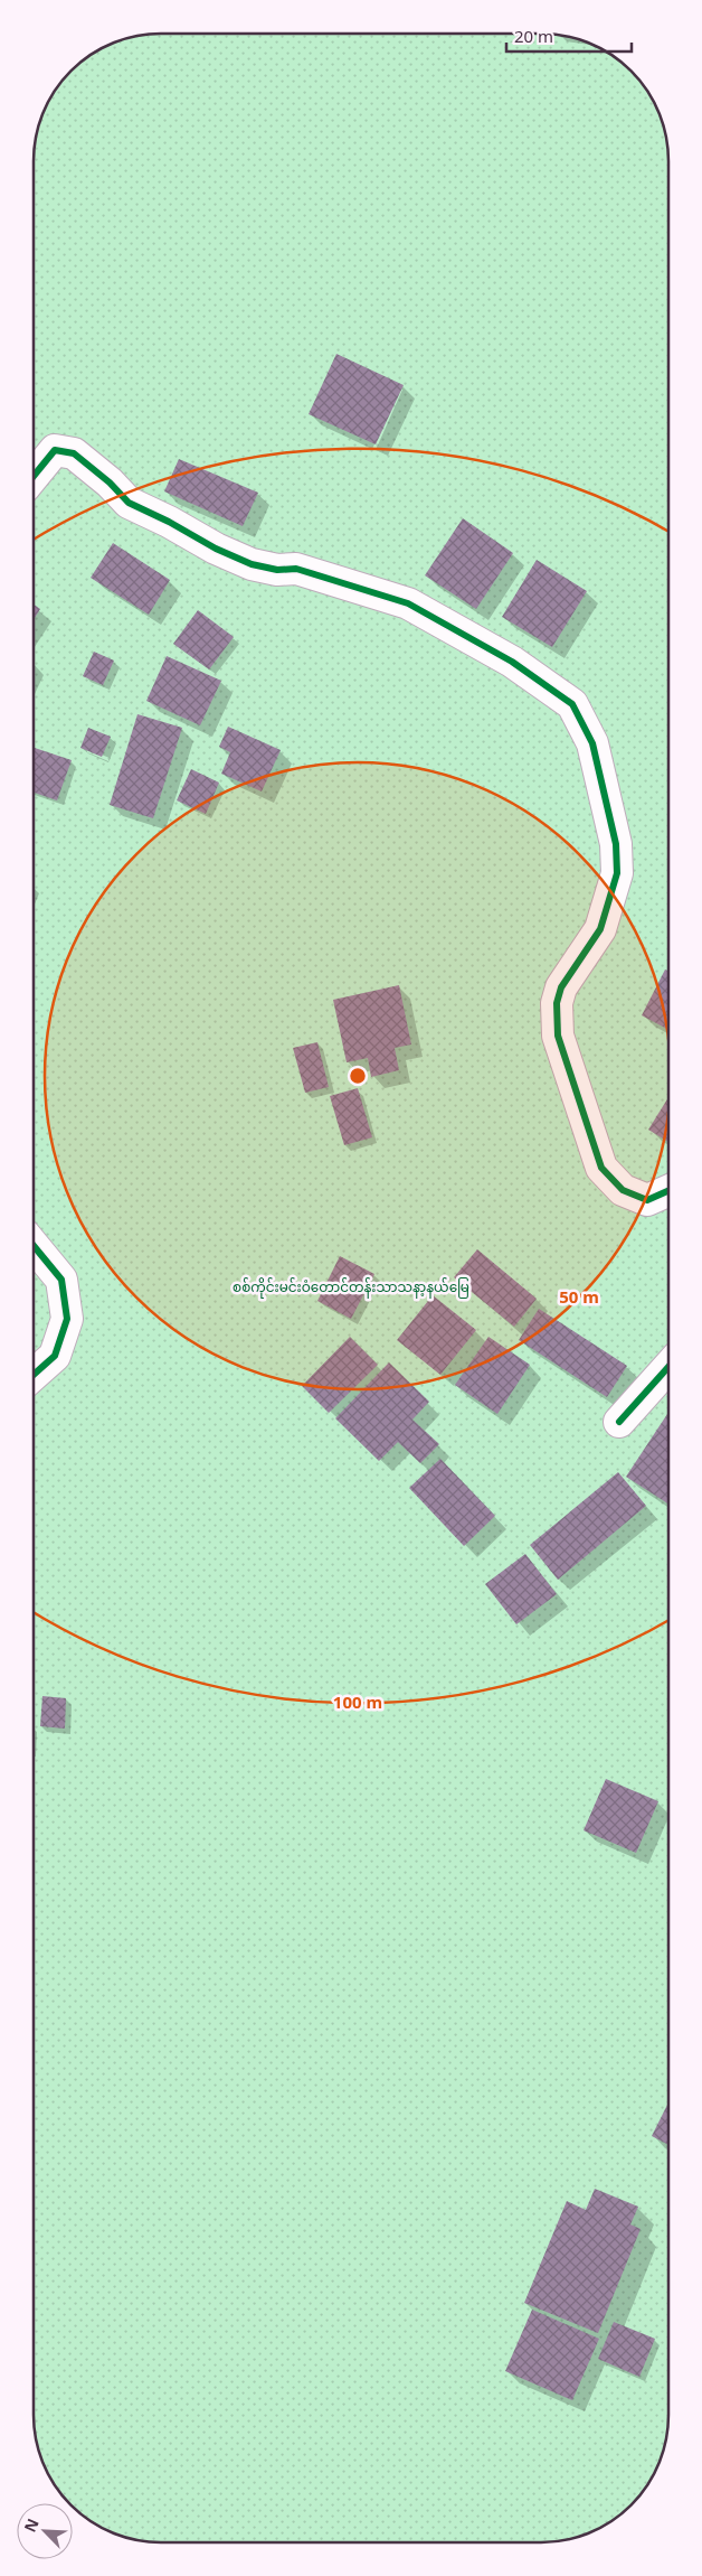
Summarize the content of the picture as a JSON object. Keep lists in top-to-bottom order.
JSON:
{
  "parks": ["စစ်ကိုင်းမင်းဝံတောင်တန်းသာသနာ့နယ်မြေ"],
  "scale_bar": "20 m",
  "north": "top left",
  "rings": ["50 m", "100 m"]
}
